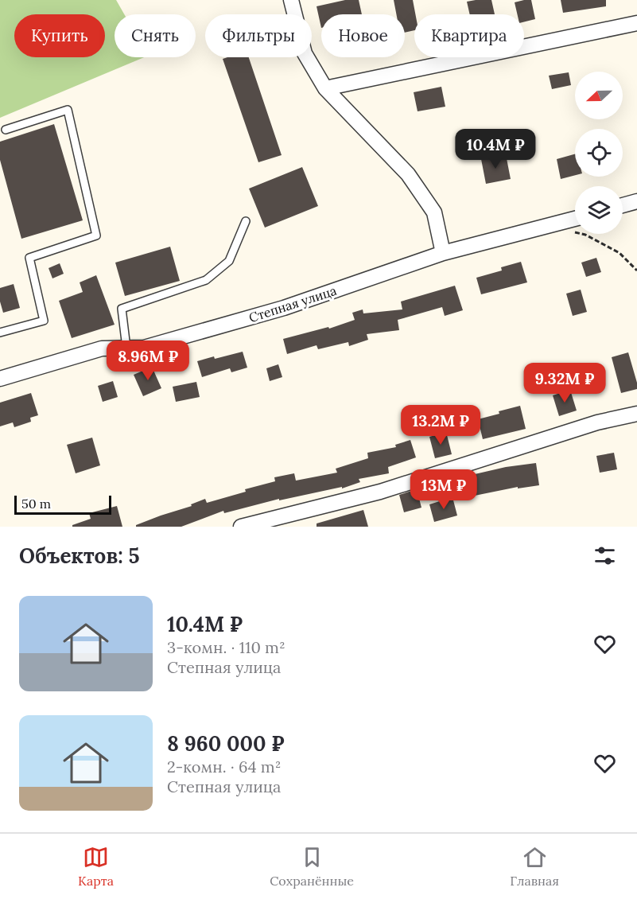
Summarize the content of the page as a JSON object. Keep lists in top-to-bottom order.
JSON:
{
  "streets": {
    "street": ["Степная улица"]
  },
  "scale_bar": "50 m",
  "north": "left",
  "page": {
    "chip": [
      "Купить",
      "Снять",
      "Фильтры",
      "Новое",
      "Квартира"
    ],
    "price": [
      "10.4M ₽",
      "8.96M ₽",
      "9.32M ₽",
      "13.2M ₽",
      "13M ₽"
    ],
    "scale": "50 m",
    "heading": "Объектов: 5",
    "list": [
      {
        "name": "10.4M ₽",
        "note": "3-комн. · 110 m² · Степная улица"
      },
      {
        "name": "8 960 000 ₽",
        "note": "2-комн. · 64 m² · Степная улица"
      }
    ],
    "tabs": ["Карта", "Сохранённые", "Главная"]
  }
}
